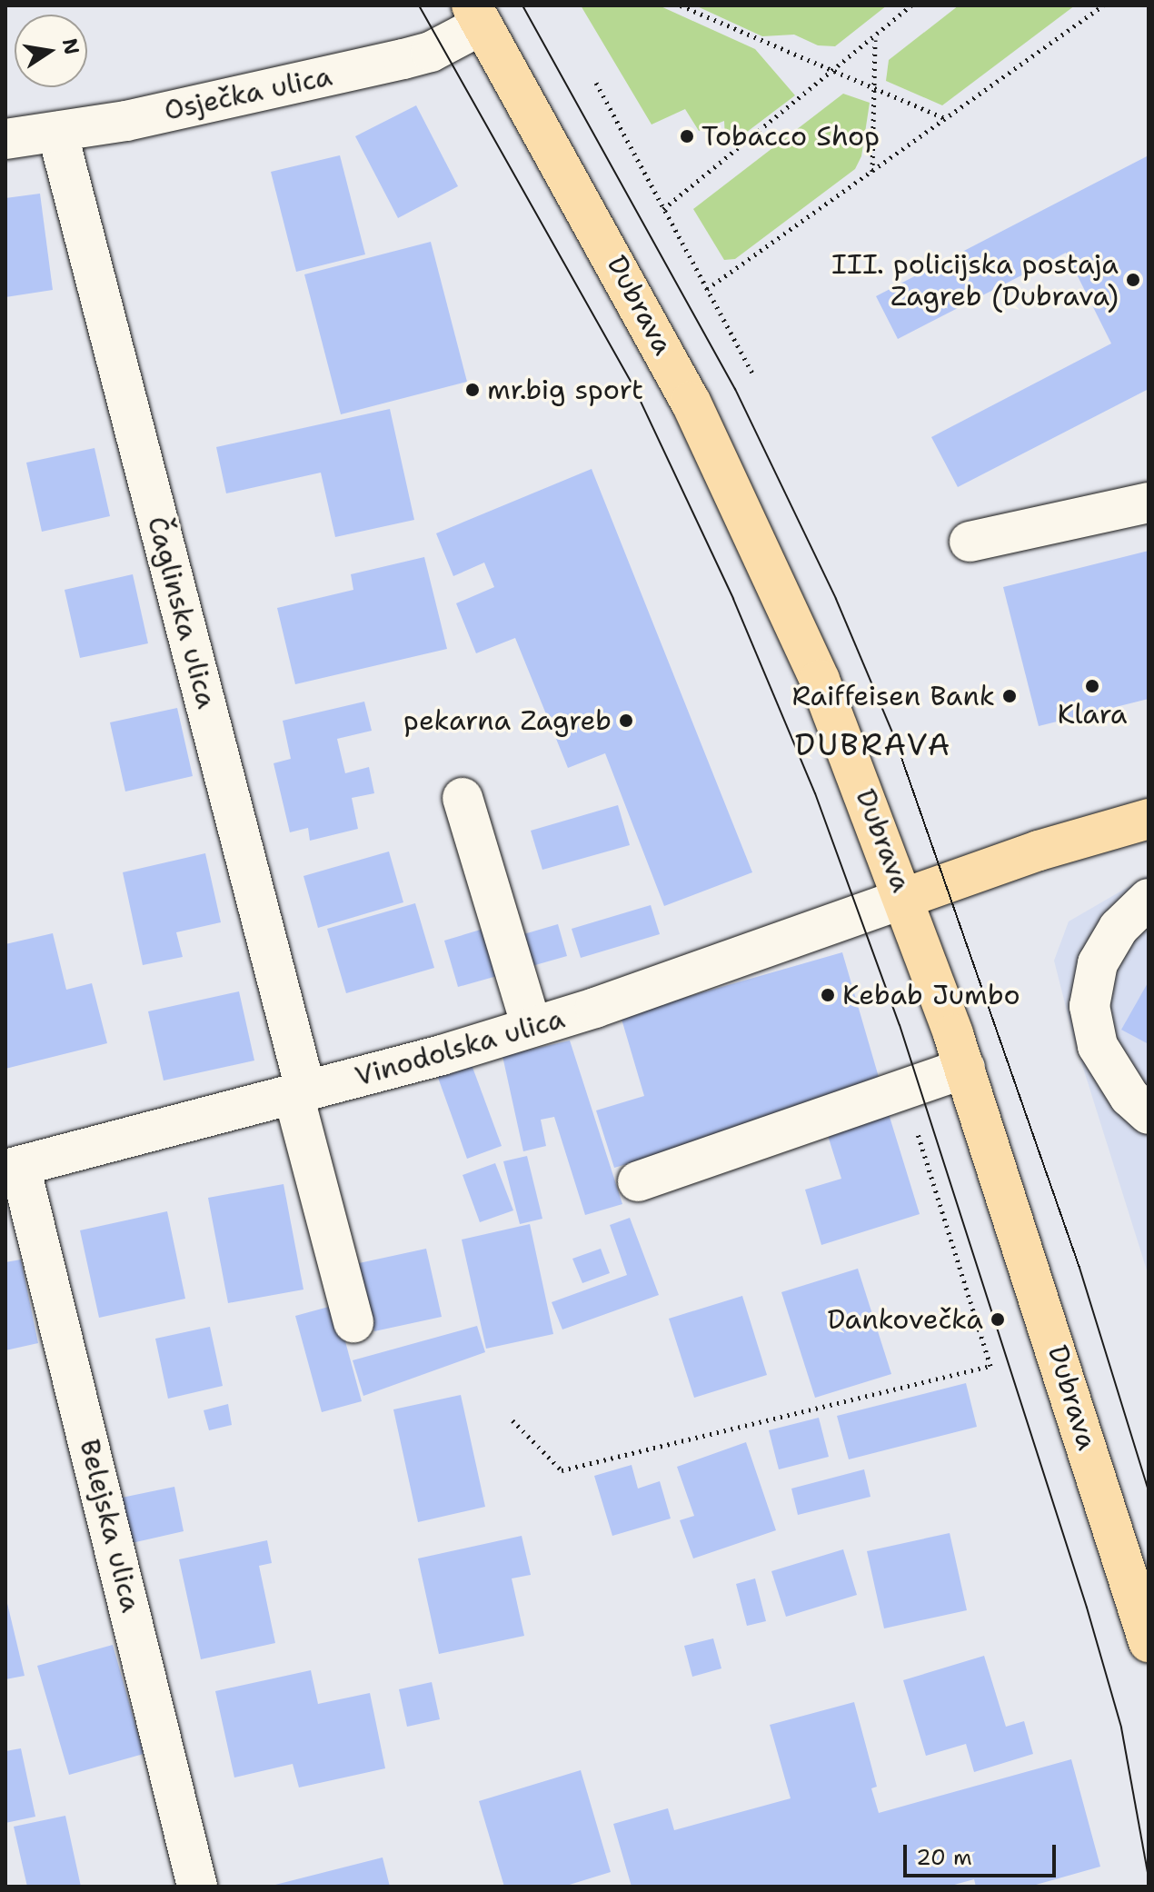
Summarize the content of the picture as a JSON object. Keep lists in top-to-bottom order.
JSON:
{
  "streets": {
    "main road": ["Dubrava"],
    "street": [
      "Osječka ulica",
      "Čaglinska ulica",
      "Vinodolska ulica",
      "Belejska ulica"
    ]
  },
  "crossings": [
    ["Osječka ulica", "Dubrava"],
    ["Osječka ulica", "Čaglinska ulica"],
    ["Dubrava", "Vinodolska ulica"],
    ["Čaglinska ulica", "Vinodolska ulica"],
    ["Vinodolska ulica", "Belejska ulica"]
  ],
  "districts": ["DUBRAVA"],
  "places": [
    "Tobacco Shop",
    "III. policijska postaja Zagreb (Dubrava)",
    "mr.big sport",
    "Klara",
    "Raiffeisen Bank",
    "pekarna Zagreb",
    "Kebab Jumbo",
    "Dankovečka"
  ],
  "scale_bar": "20 m",
  "north": "right"
}
